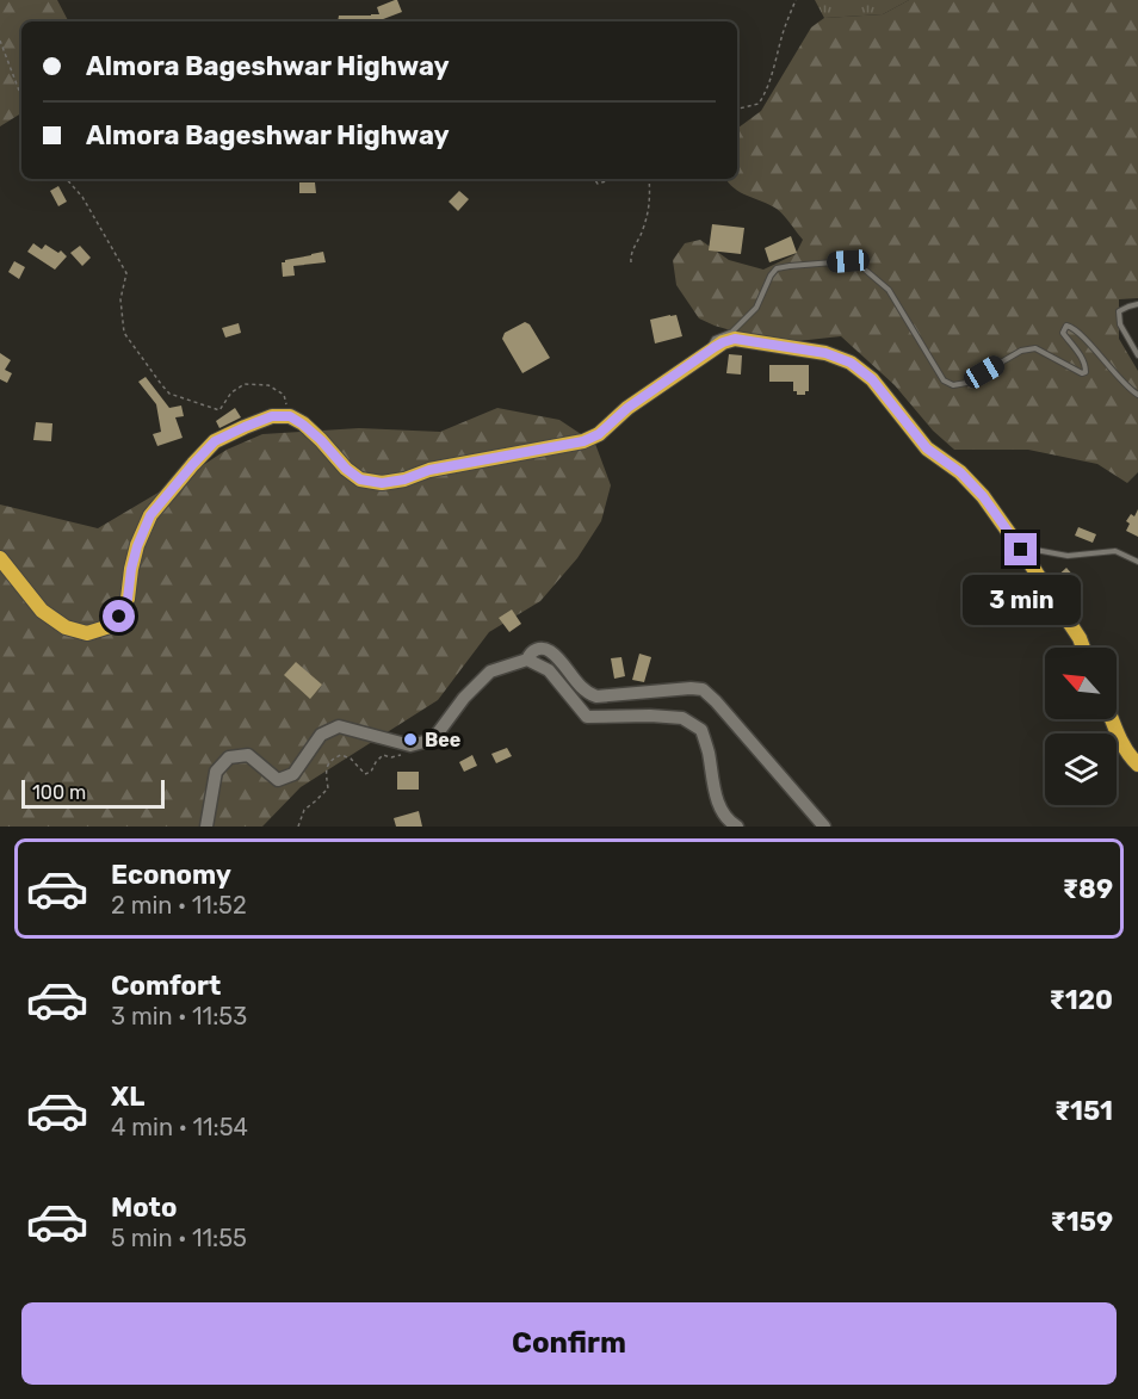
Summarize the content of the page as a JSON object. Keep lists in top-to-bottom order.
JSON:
{
  "places": ["Bee"],
  "scale_bar": "100 m",
  "north": "top left",
  "page": {
    "banner": ["Almora Bageshwar Highway", "Almora Bageshwar Highway"],
    "bubble": "3 min",
    "scale": "100 m",
    "list": [
      {
        "name": "Economy",
        "note": "2 min · 11:52",
        "value": "₹89"
      },
      {
        "name": "Comfort",
        "note": "3 min · 11:53",
        "value": "₹120"
      },
      {
        "name": "XL",
        "note": "4 min · 11:54",
        "value": "₹151"
      },
      {
        "name": "Moto",
        "note": "5 min · 11:55",
        "value": "₹159"
      }
    ],
    "buttons": "Confirm"
  }
}
